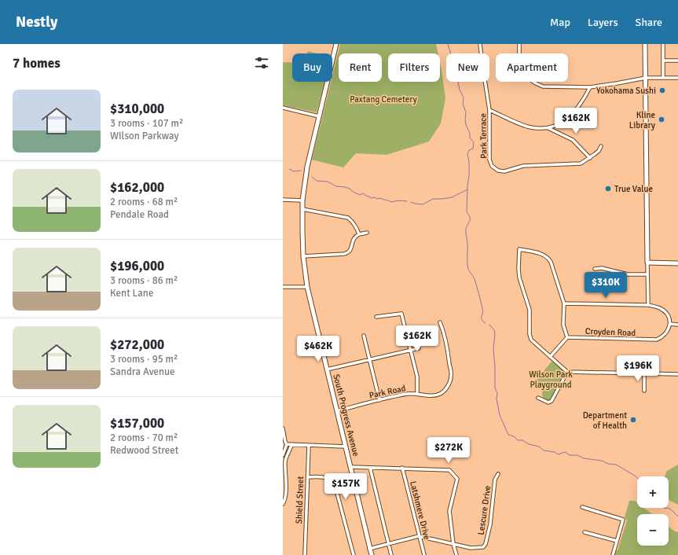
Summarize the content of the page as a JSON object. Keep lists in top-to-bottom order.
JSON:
{
  "streets": {
    "main road": ["South Progress Avenue"],
    "street": [
      "Park Terrace",
      "Croyden Road",
      "Park Road",
      "Shield Street",
      "Latshmere Drive",
      "Lescure Drive"
    ]
  },
  "crossings": [
    ["Park Road", "South Progress Avenue"]
  ],
  "parks": ["Paxtang Cemetery", "Wilson Park Playground"],
  "places": [
    "Yokohama Sushi",
    "Kline Library",
    "True Value",
    "Department of Health"
  ],
  "page": {
    "header": "Nestly",
    "nav": ["Map", "Layers", "Share"],
    "heading": "7 homes",
    "chip": [
      "Buy",
      "Rent",
      "Filters",
      "New",
      "Apartment"
    ],
    "list": [
      {
        "name": "$310,000",
        "note": "3 rooms · 107 m² · Wilson Parkway"
      },
      {
        "name": "$162,000",
        "note": "2 rooms · 68 m² · Pendale Road"
      },
      {
        "name": "$196,000",
        "note": "3 rooms · 86 m² · Kent Lane"
      },
      {
        "name": "$272,000",
        "note": "3 rooms · 95 m² · Sandra Avenue"
      },
      {
        "name": "$157,000",
        "note": "2 rooms · 70 m² · Redwood Street"
      }
    ],
    "price": [
      "$162K",
      "$310K",
      "$162K",
      "$462K",
      "$196K",
      "$272K",
      "$157K"
    ],
    "map_buttons": ["+", "−"]
  }
}
